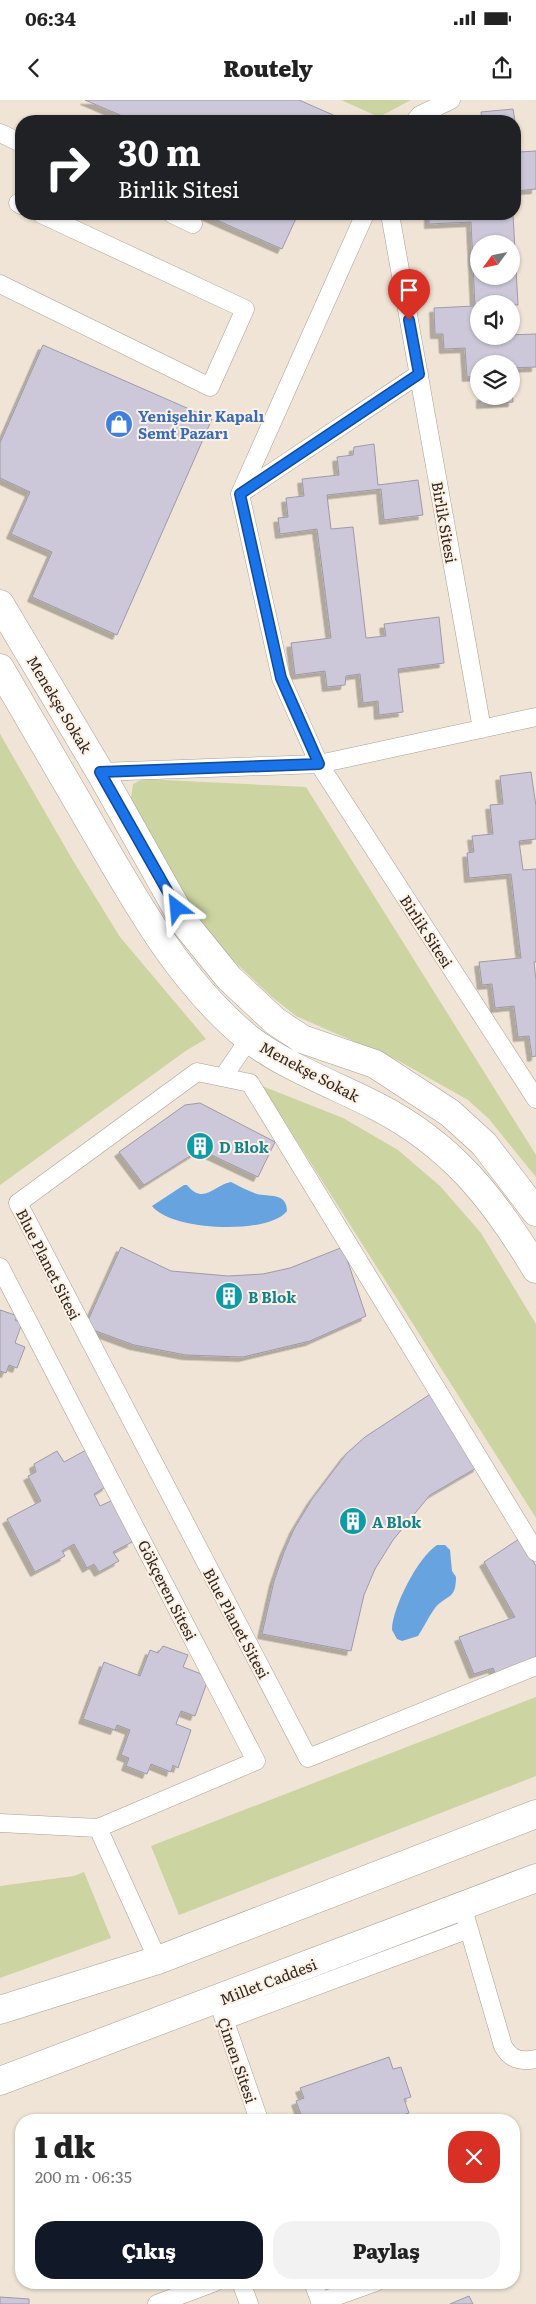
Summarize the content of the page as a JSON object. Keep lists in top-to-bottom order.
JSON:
{
  "streets": {
    "street": ["Menekşe Sokak", "Millet Caddesi"],
    "lane": [
      "Birlik Sitesi",
      "Blue Planet Sitesi",
      "Gökçeren Sitesi",
      "Çimen Sitesi"
    ]
  },
  "crossings": [
    ["Millet Caddesi", "Çimen Sitesi"]
  ],
  "places": {
    "shop": ["Yenişehir Kapalı Semt Pazarı"],
    "building": ["D Blok", "B Blok", "A Blok"]
  },
  "north": "bottom left",
  "page": {
    "status": "06:34",
    "header": "Routely",
    "turn": ["30 m", "Birlik Sitesi"],
    "heading": ["1 dk", "200 m · 06:35"],
    "buttons": ["Çıkış", "Paylaş"]
  }
}
